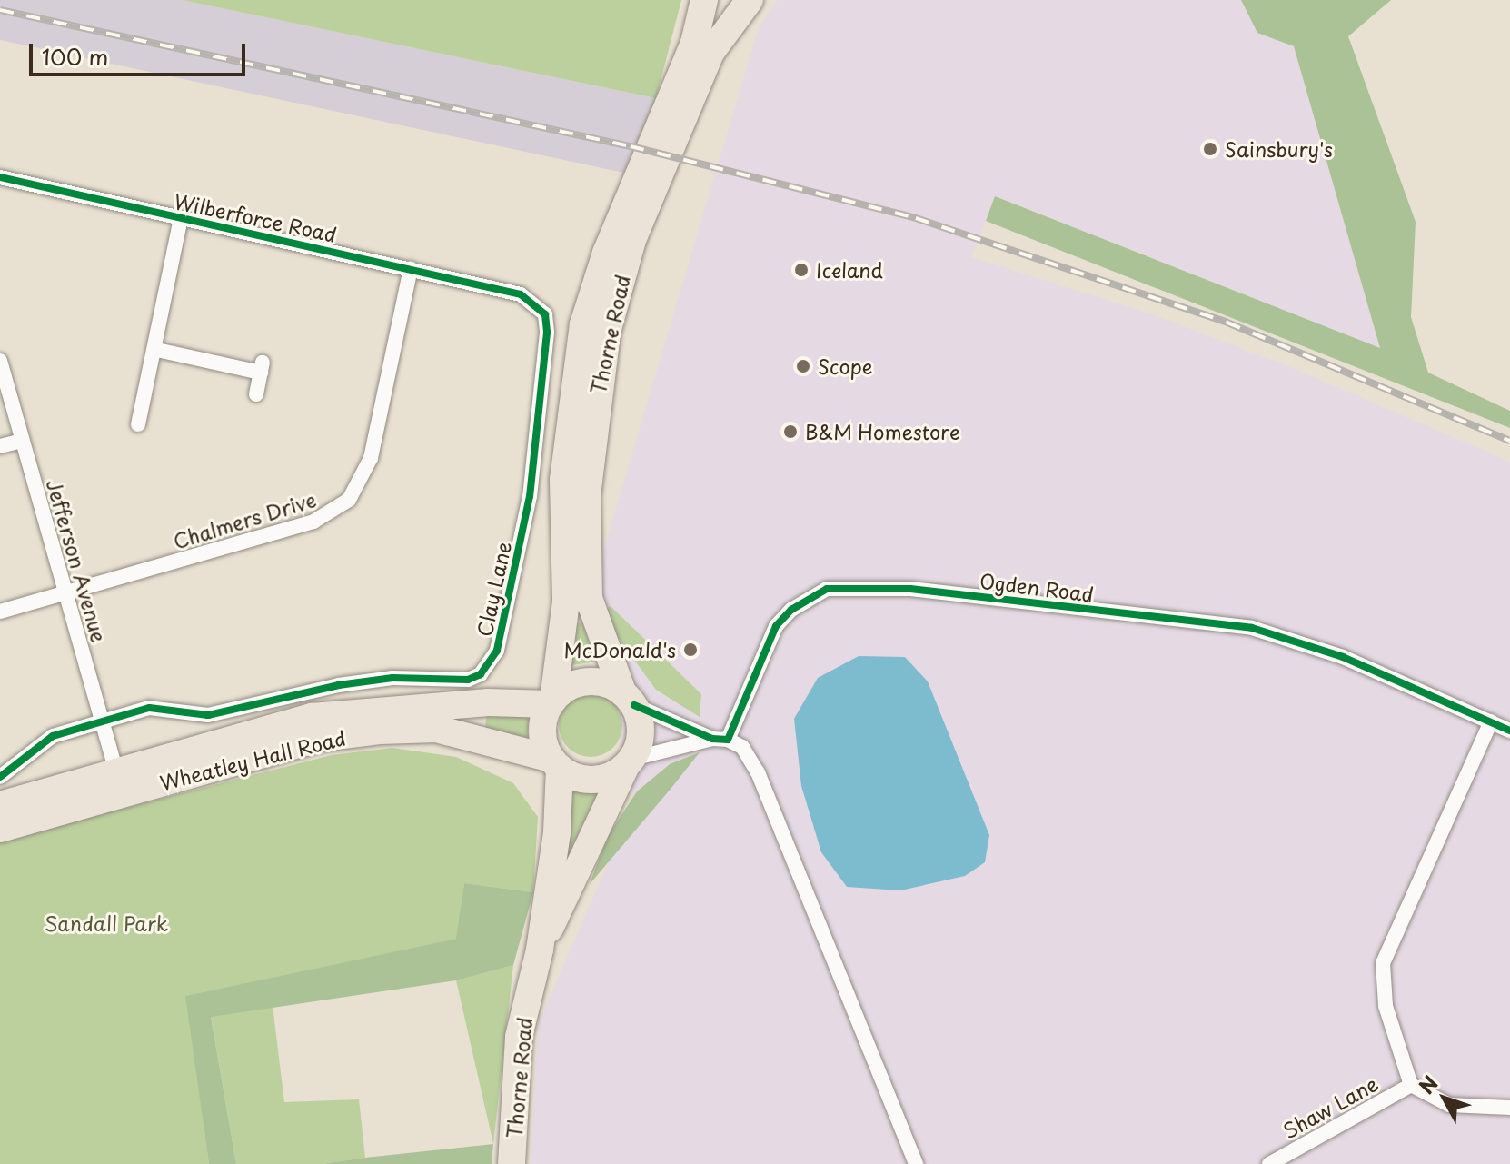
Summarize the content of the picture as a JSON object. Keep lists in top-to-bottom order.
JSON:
{
  "streets": {
    "highway": ["Thorne Road", "Wheatley Hall Road"],
    "street": [
      "Wilberforce Road",
      "Chalmers Drive",
      "Jefferson Avenue",
      "Ogden Road",
      "Clay Lane",
      "Shaw Lane"
    ]
  },
  "crossings": [
    ["Wilberforce Road", "Chalmers Drive"],
    ["Wilberforce Road", "Clay Lane"],
    ["Thorne Road", "Wheatley Hall Road"],
    ["Chalmers Drive", "Jefferson Avenue"],
    ["Jefferson Avenue", "Clay Lane"],
    ["Jefferson Avenue", "Wheatley Hall Road"]
  ],
  "parks": ["Sandall Park"],
  "places": [
    "Sainsbury's",
    "Iceland",
    "Scope",
    "B&M Homestore",
    "McDonald's"
  ],
  "scale_bar": "100 m",
  "north": "top left"
}
